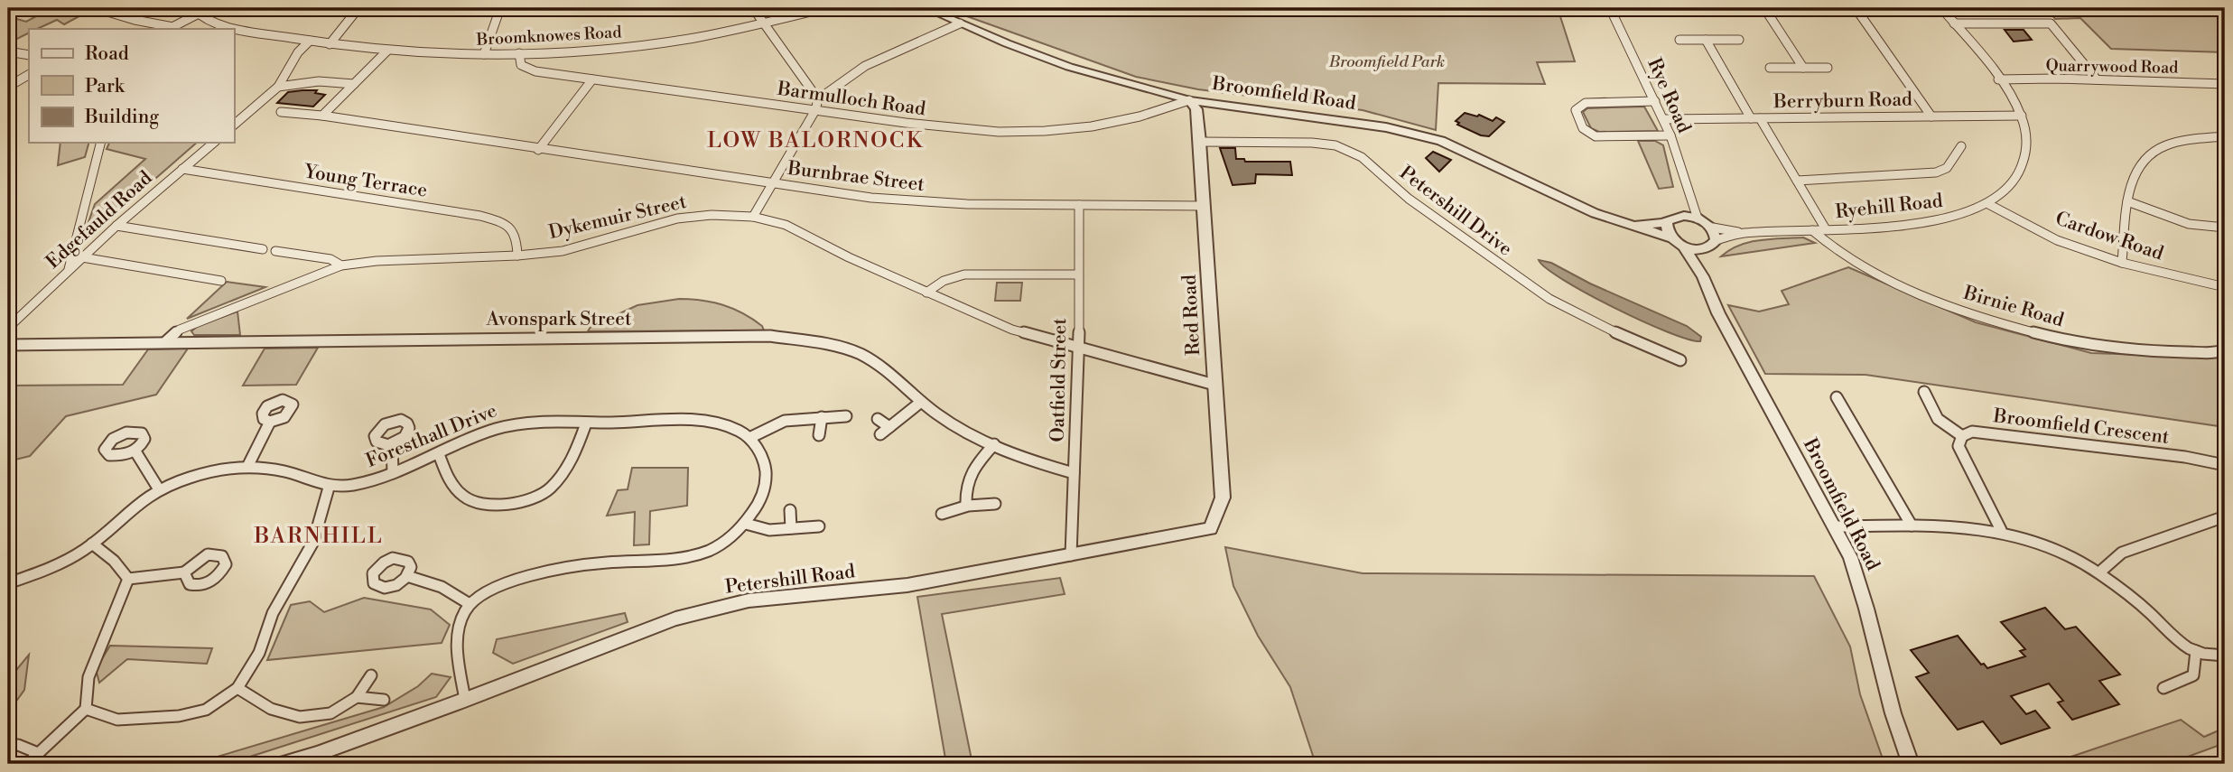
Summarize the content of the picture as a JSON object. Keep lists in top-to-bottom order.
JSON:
{
  "streets": {
    "street": [
      "Broomknowes Road",
      "Quarrywood Road",
      "Broomfield Road",
      "Rye Road",
      "Barmulloch Road",
      "Berryburn Road",
      "Burnbrae Street",
      "Young Terrace",
      "Ryehill Road",
      "Petershill Drive",
      "Dykemuir Street",
      "Edgefauld Road",
      "Cardow Road",
      "Birnie Road",
      "Red Road",
      "Avonspark Street",
      "Oatfield Street",
      "Broomfield Crescent",
      "Foresthall Drive",
      "Petershill Road"
    ]
  },
  "crossings": [
    ["Broomknowes Road", "Barmulloch Road"],
    ["Quarrywood Road", "Ryehill Road"],
    ["Broomfield Road", "Rye Road"],
    ["Broomfield Road", "Barmulloch Road"],
    ["Broomfield Road", "Ryehill Road"],
    ["Broomfield Road", "Red Road"],
    ["Rye Road", "Berryburn Road"],
    ["Rye Road", "Ryehill Road"],
    ["Barmulloch Road", "Red Road"],
    ["Berryburn Road", "Ryehill Road"],
    ["Burnbrae Street", "Red Road"],
    ["Burnbrae Street", "Oatfield Street"],
    ["Young Terrace", "Dykemuir Street"],
    ["Young Terrace", "Edgefauld Road"],
    ["Ryehill Road", "Cardow Road"],
    ["Ryehill Road", "Birnie Road"],
    ["Petershill Drive", "Red Road"],
    ["Dykemuir Street", "Red Road"],
    ["Dykemuir Street", "Avonspark Street"],
    ["Dykemuir Street", "Oatfield Street"],
    ["Red Road", "Petershill Road"],
    ["Avonspark Street", "Oatfield Street"],
    ["Oatfield Street", "Petershill Road"]
  ],
  "districts": ["LOW BALORNOCK", "BARNHILL"],
  "parks": ["Broomfield Park"],
  "legend": ["Road", "Park", "Building"]
}
